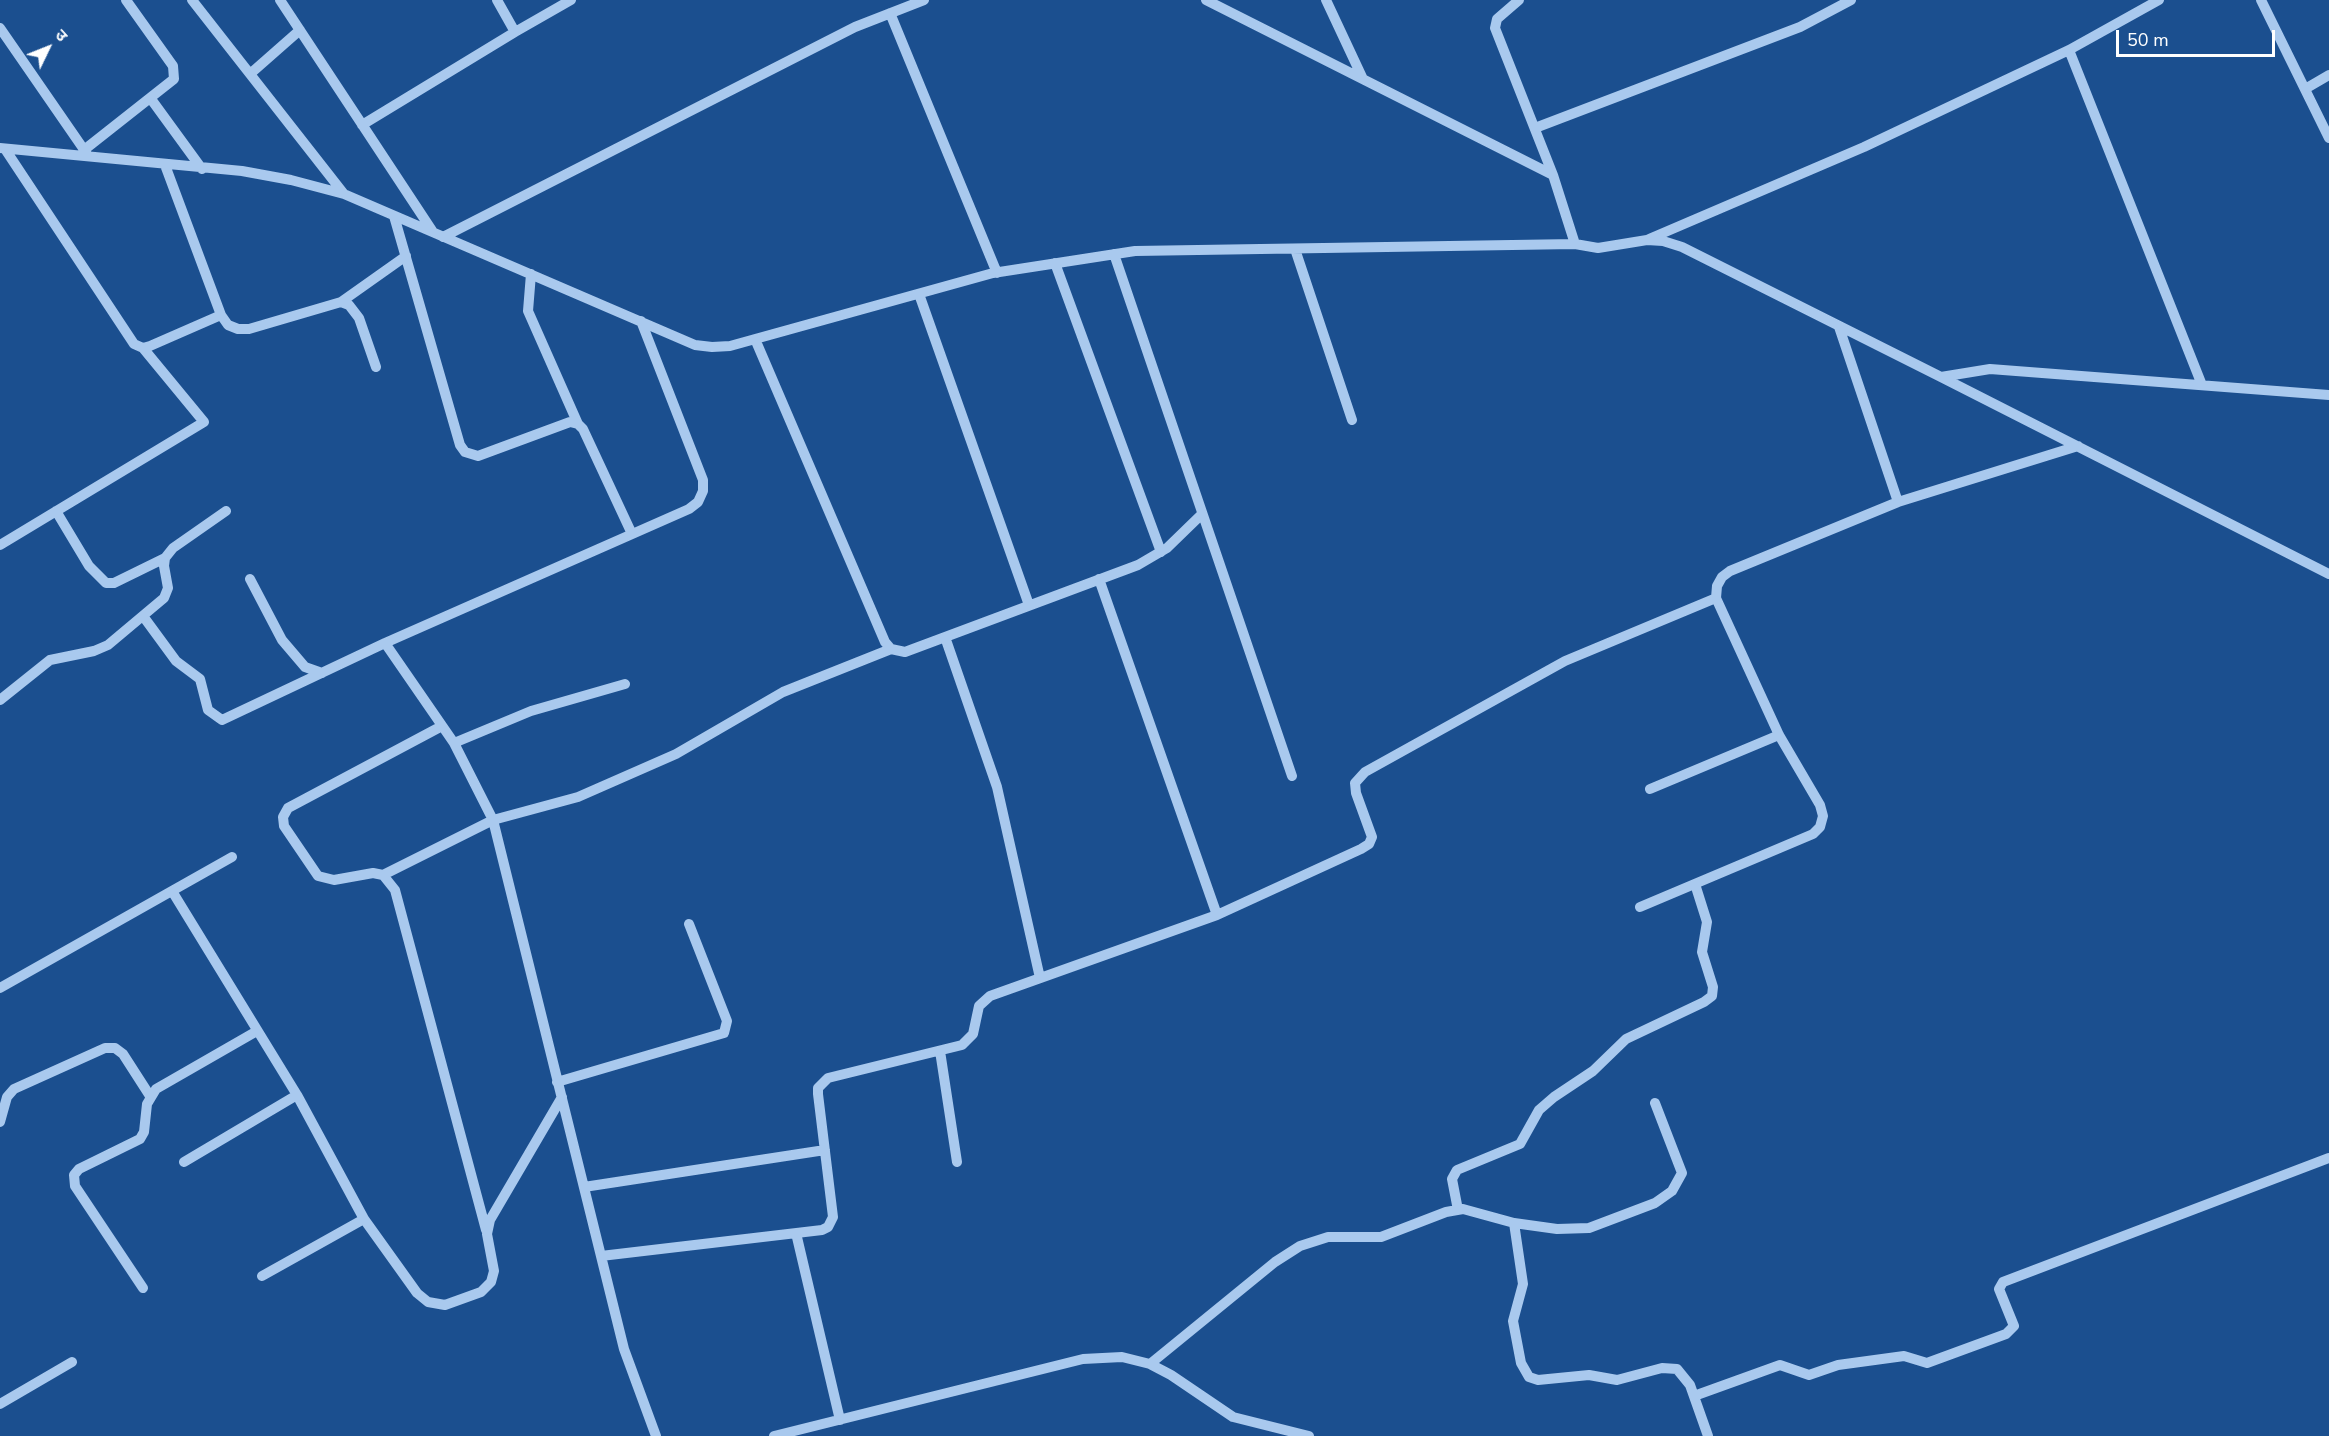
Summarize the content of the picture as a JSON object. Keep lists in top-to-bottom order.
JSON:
{
  "scale_bar": "50 m",
  "north": "top right"
}
